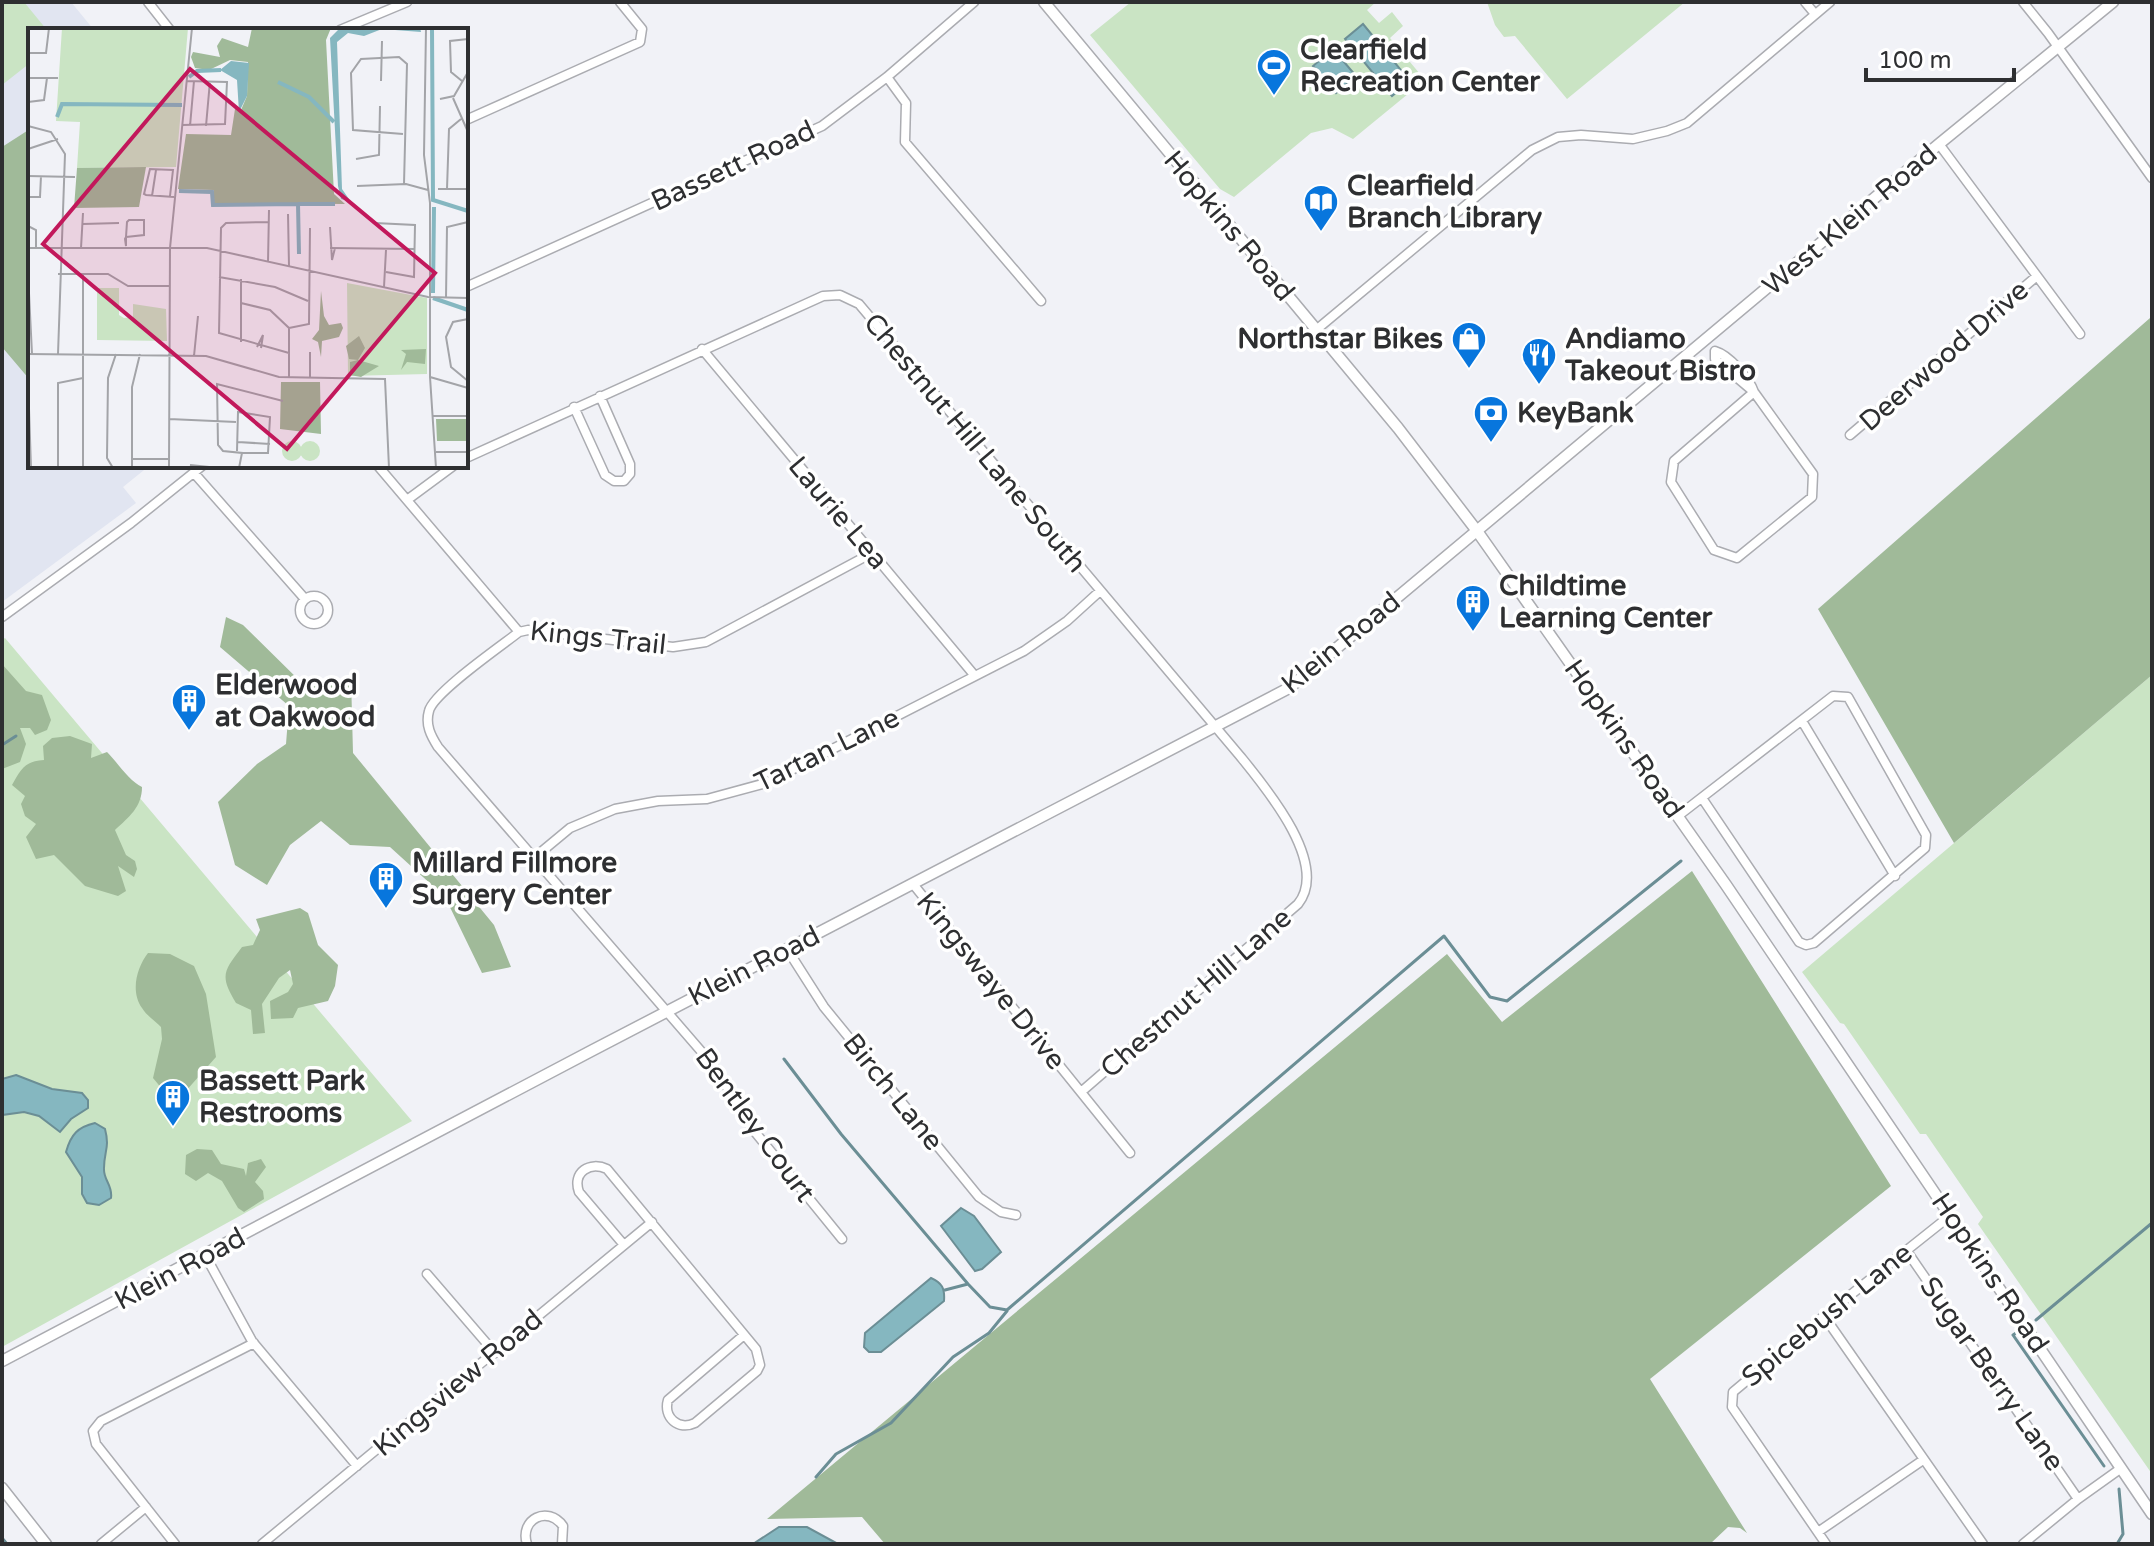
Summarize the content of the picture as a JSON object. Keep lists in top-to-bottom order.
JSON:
{
  "streets": {
    "street": [
      "Bassett Road",
      "West Klein Road",
      "Hopkins Road",
      "Deerwood Drive",
      "Chestnut Hill Lane South",
      "Laurie Lea",
      "Kings Trail",
      "Klein Road",
      "Tartan Lane",
      "Kingswaye Drive",
      "Chestnut Hill Lane",
      "Birch Lane",
      "Bentley Court",
      "Spicebush Lane",
      "Sugar Berry Lane",
      "Kingsview Road"
    ]
  },
  "crossings": [
    ["West Klein Road", "Hopkins Road"],
    ["West Klein Road", "Klein Road"],
    ["Hopkins Road", "Klein Road"],
    ["Hopkins Road", "Spicebush Lane"],
    ["Chestnut Hill Lane South", "Laurie Lea"],
    ["Chestnut Hill Lane South", "Klein Road"],
    ["Chestnut Hill Lane South", "Tartan Lane"],
    ["Chestnut Hill Lane South", "Chestnut Hill Lane"],
    ["Laurie Lea", "Kings Trail"],
    ["Laurie Lea", "Tartan Lane"],
    ["Kings Trail", "Bentley Court"],
    ["Klein Road", "Kingswaye Drive"],
    ["Klein Road", "Chestnut Hill Lane"],
    ["Klein Road", "Birch Lane"],
    ["Klein Road", "Bentley Court"],
    ["Tartan Lane", "Bentley Court"],
    ["Kingswaye Drive", "Chestnut Hill Lane"],
    ["Spicebush Lane", "Sugar Berry Lane"]
  ],
  "places": {
    "sports": ["Clearfield Recreation Center"],
    "library": ["Clearfield Branch Library"],
    "shop": ["Northstar Bikes"],
    "restaurant": ["Andiamo Takeout Bistro"],
    "bank": ["KeyBank"],
    "building": [
      "Childtime Learning Center",
      "Elderwood at Oakwood",
      "Millard Fillmore Surgery Center",
      "Bassett Park Restrooms"
    ]
  },
  "scale_bar": "100 m"
}
